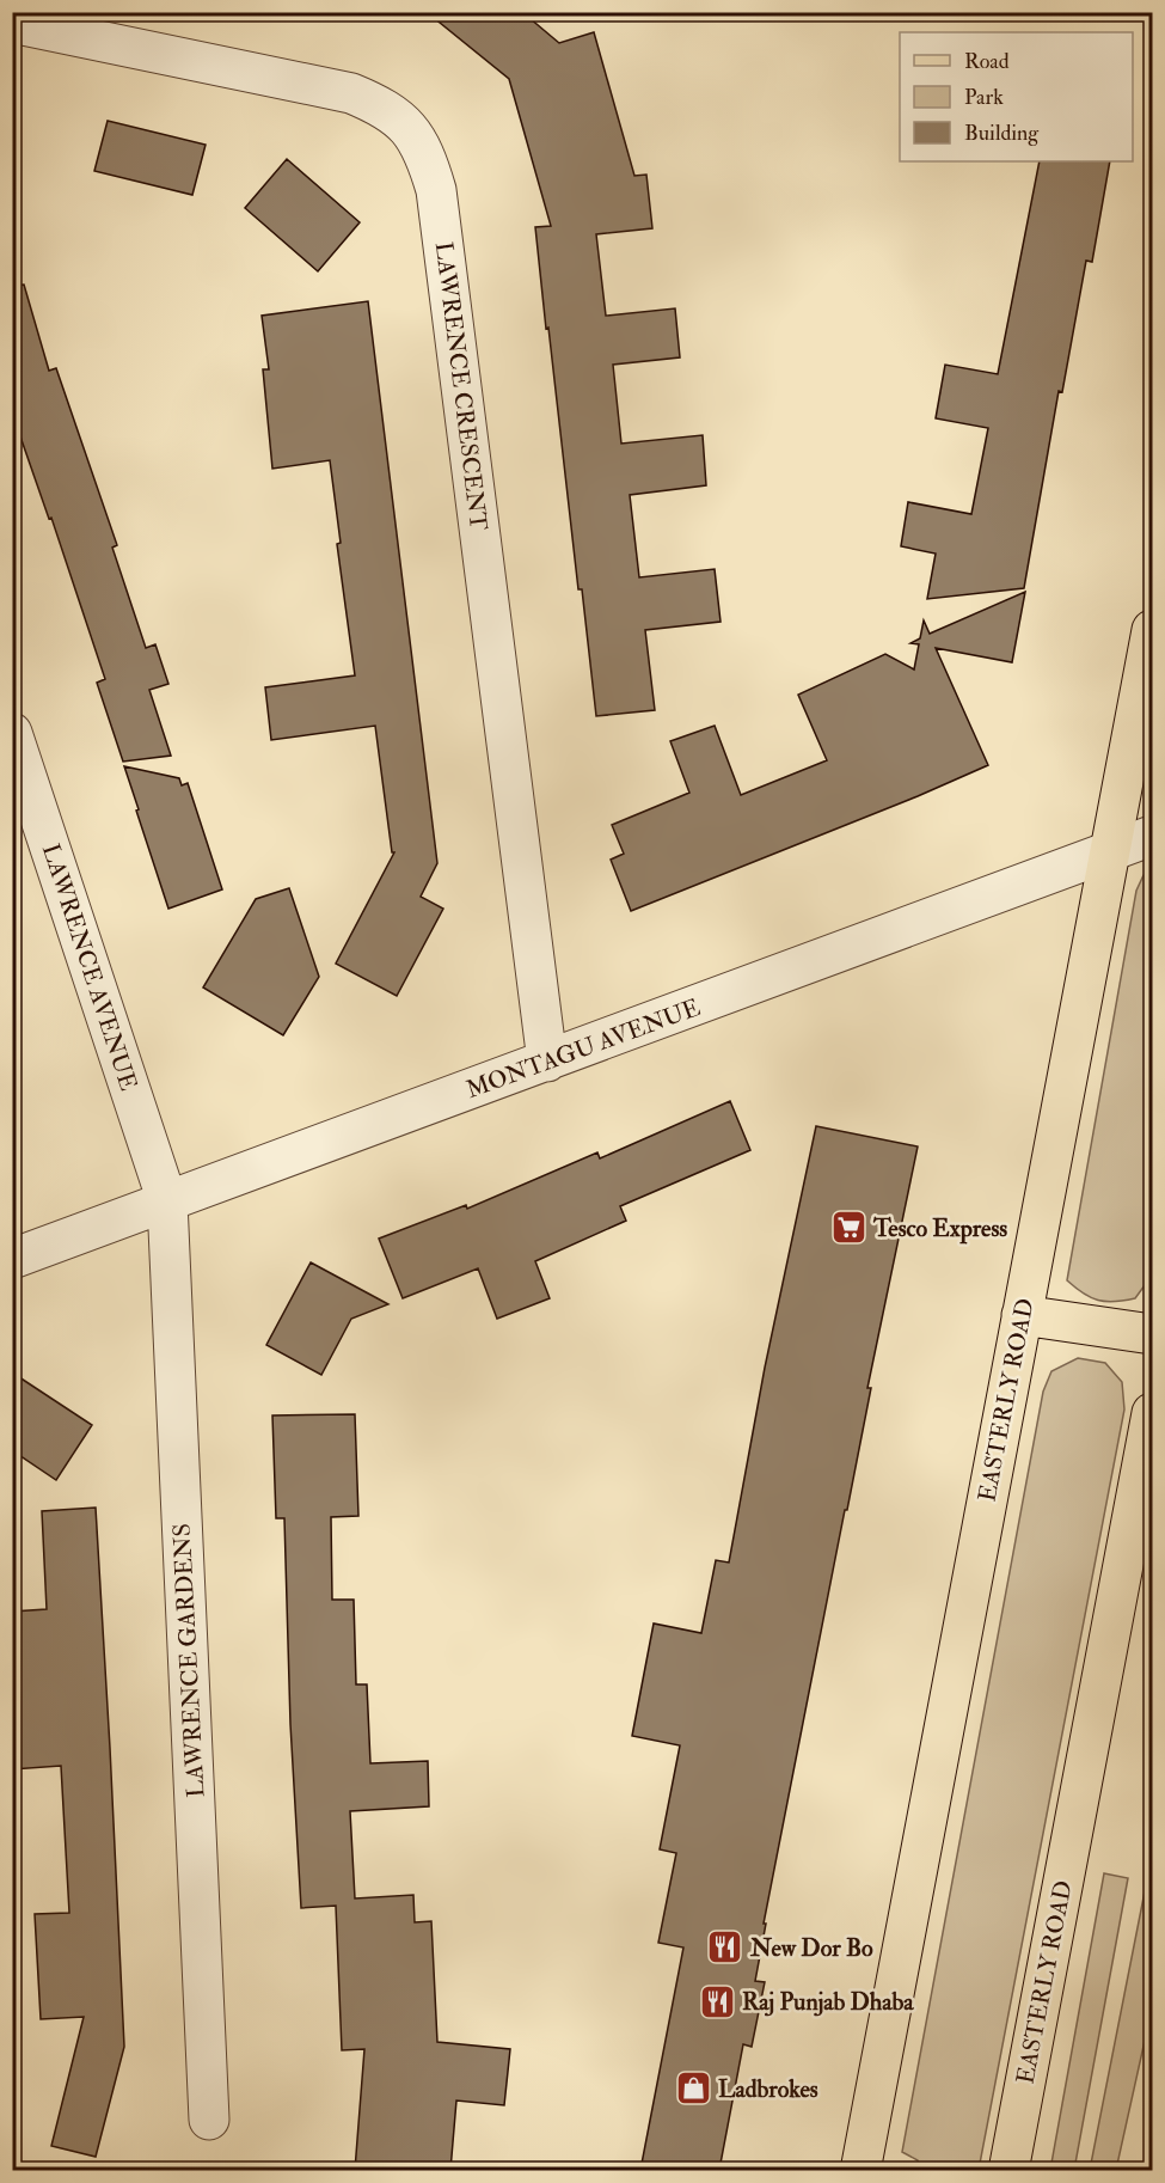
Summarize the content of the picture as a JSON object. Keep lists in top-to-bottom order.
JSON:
{
  "streets": {
    "main road": ["EASTERLY ROAD"],
    "street": [
      "LAWRENCE CRESCENT",
      "LAWRENCE AVENUE",
      "MONTAGU AVENUE",
      "LAWRENCE GARDENS"
    ]
  },
  "crossings": [
    ["LAWRENCE CRESCENT", "MONTAGU AVENUE"],
    ["LAWRENCE AVENUE", "MONTAGU AVENUE"],
    ["LAWRENCE AVENUE", "LAWRENCE GARDENS"],
    ["MONTAGU AVENUE", "EASTERLY ROAD"],
    ["MONTAGU AVENUE", "LAWRENCE GARDENS"]
  ],
  "places": {
    "supermarket": ["Tesco Express"],
    "restaurant": ["New Dor Bo", "Raj Punjab Dhaba"],
    "shop": ["Ladbrokes"]
  },
  "legend": ["Road", "Park", "Building"]
}
